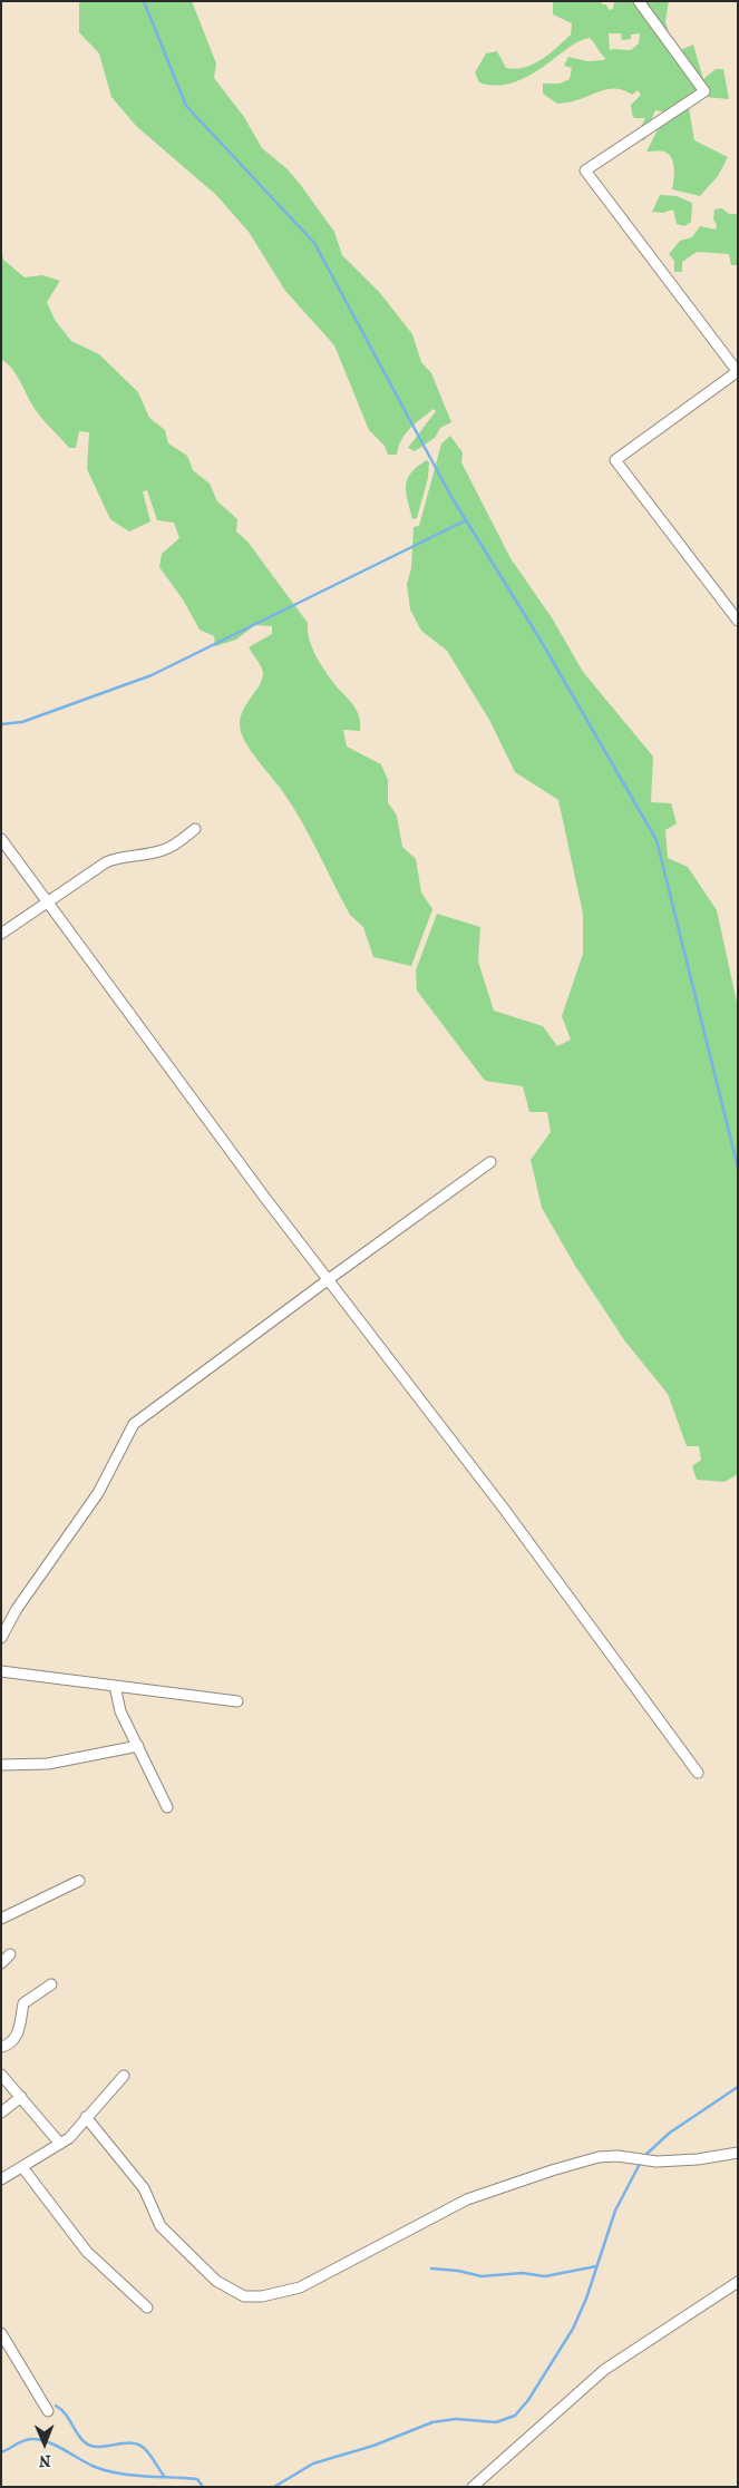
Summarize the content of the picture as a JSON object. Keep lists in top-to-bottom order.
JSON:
{
  "north": "bottom"
}
